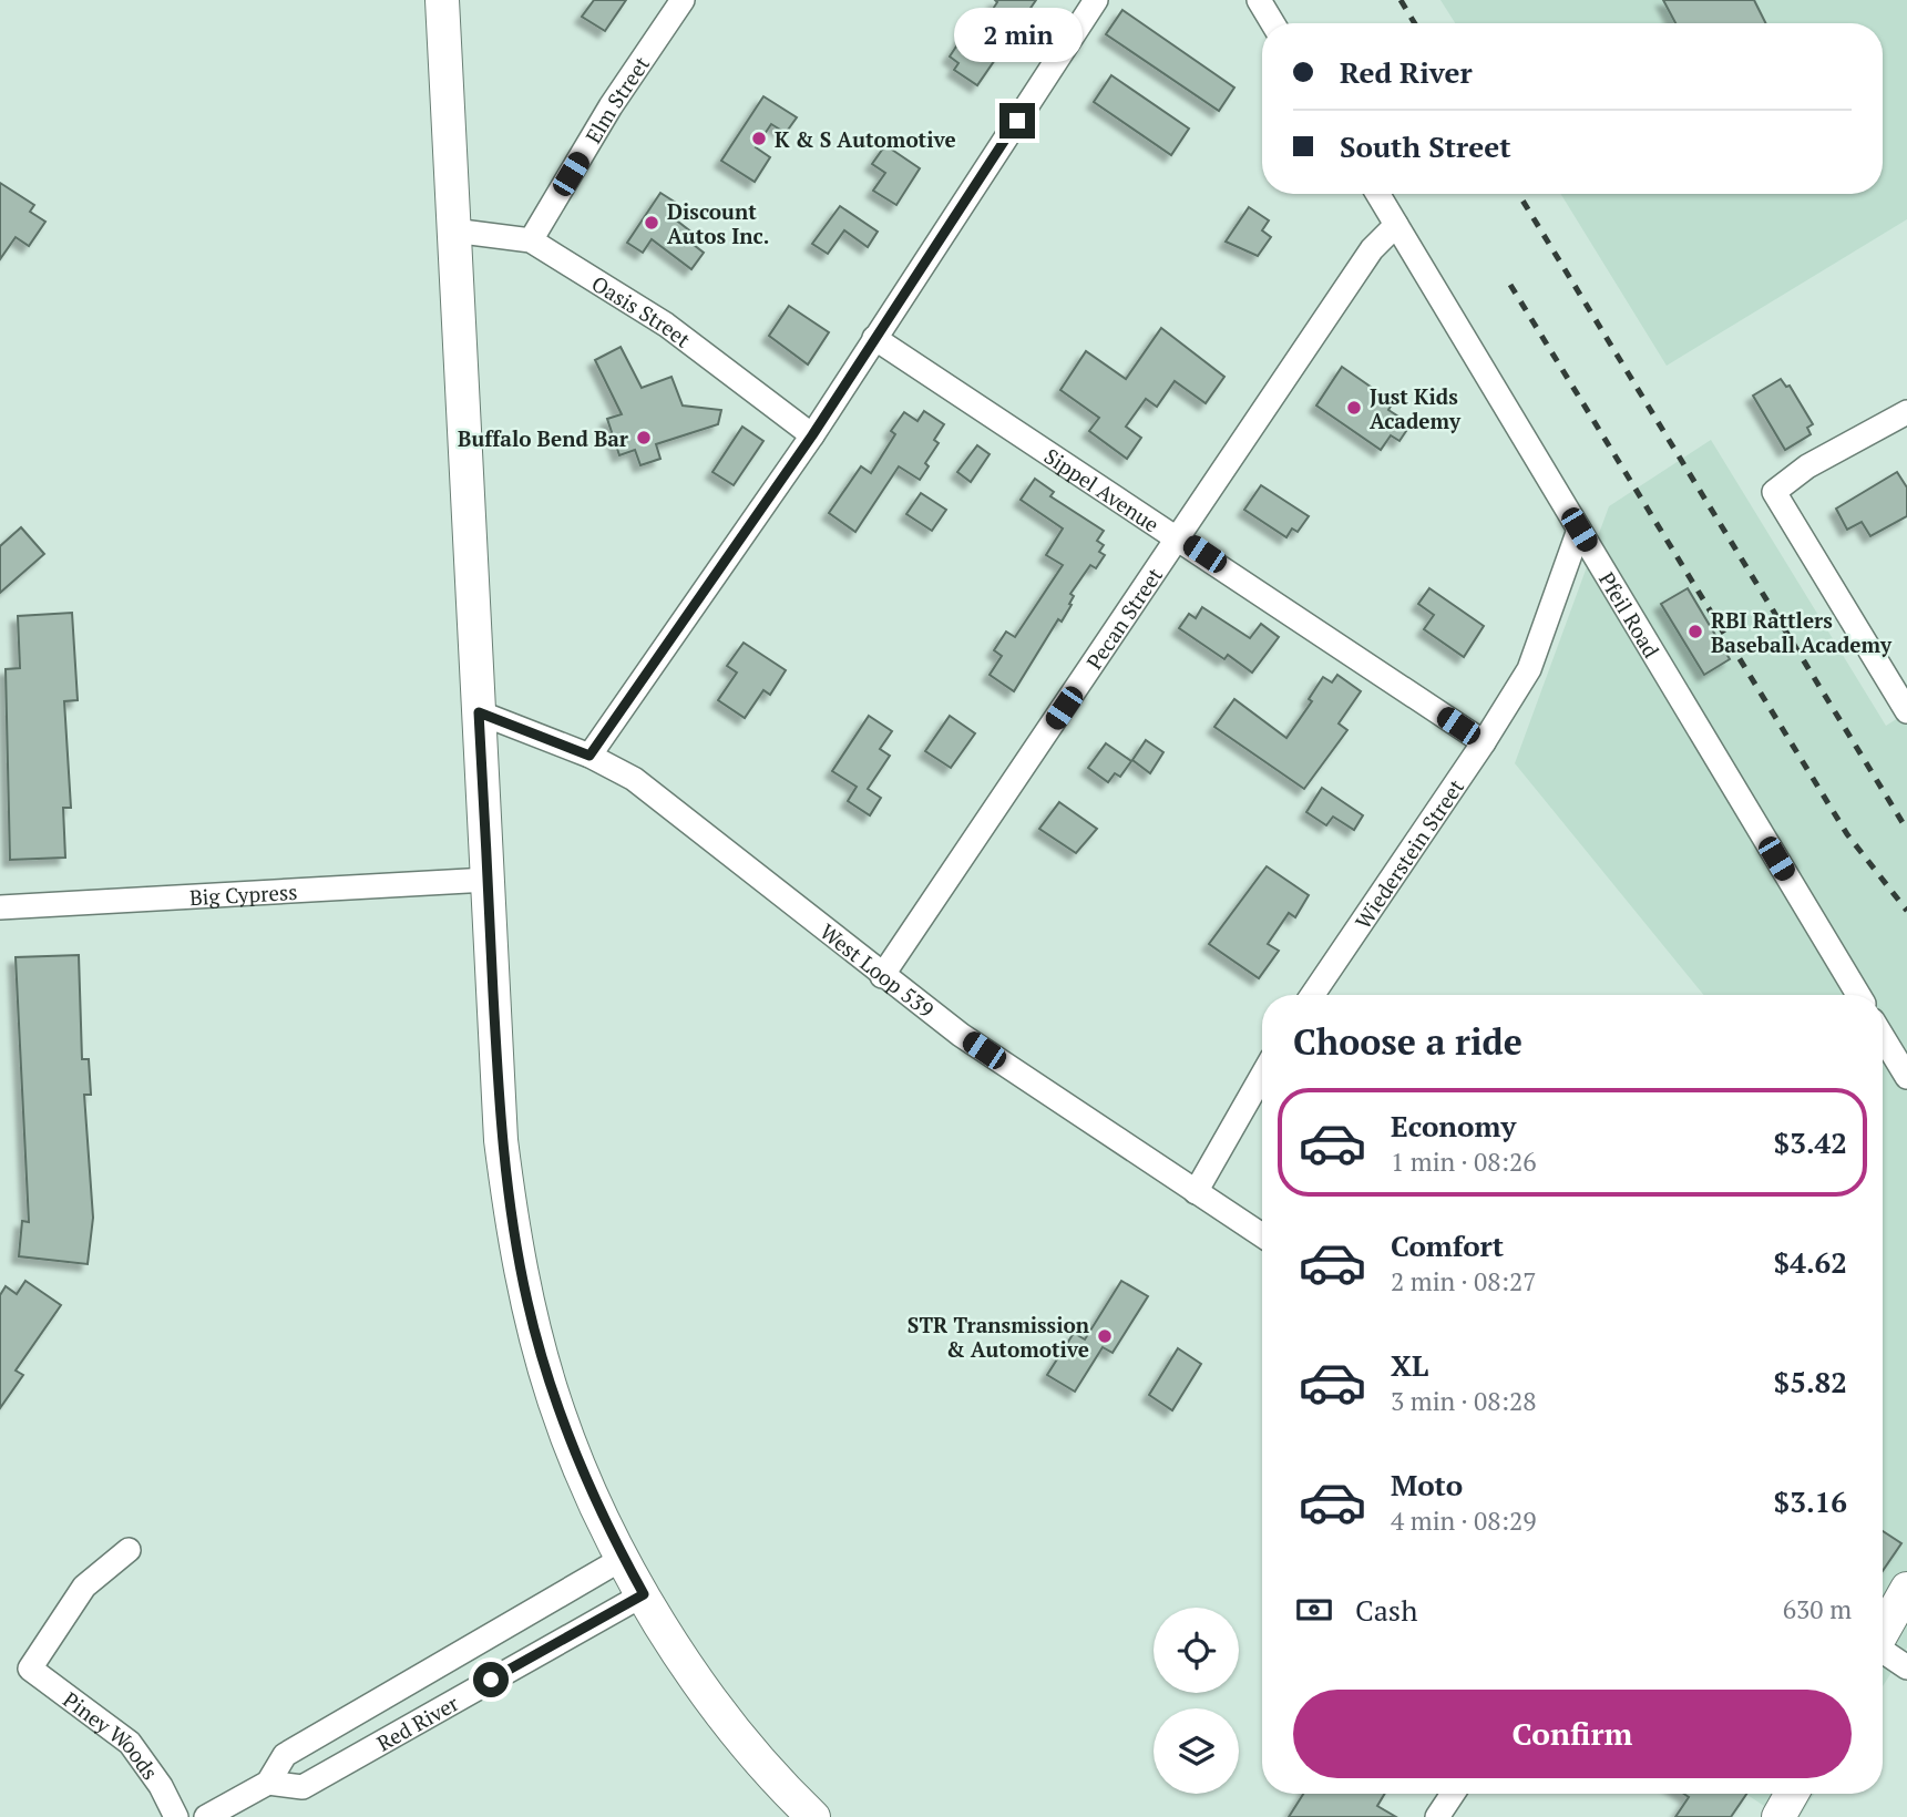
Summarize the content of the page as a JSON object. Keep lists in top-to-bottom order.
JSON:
{
  "streets": {
    "street": [
      "Elm Street",
      "Oasis Street",
      "Sippel Avenue",
      "Pfeil Road",
      "Pecan Street",
      "Wiederstein Street",
      "Big Cypress",
      "West Loop 539",
      "Red River",
      "Piney Woods"
    ]
  },
  "crossings": [
    ["Elm Street", "Oasis Street"],
    ["Sippel Avenue", "Pecan Street"],
    ["Sippel Avenue", "Wiederstein Street"],
    ["Pfeil Road", "Pecan Street"],
    ["Pfeil Road", "Wiederstein Street"],
    ["Pecan Street", "West Loop 539"]
  ],
  "places": [
    "K & S Automotive",
    "Discount Autos Inc.",
    "Just Kids Academy",
    "Buffalo Bend Bar",
    "RBI Rattlers Baseball Academy",
    "STR Transmission & Automotive"
  ],
  "page": {
    "bubble": "2 min",
    "banner": ["Red River", "South Street"],
    "heading": "Choose a ride",
    "list": [
      {
        "name": "Economy",
        "note": "1 min · 08:26",
        "value": "$3.42"
      },
      {
        "name": "Comfort",
        "note": "2 min · 08:27",
        "value": "$4.62"
      },
      {
        "name": "XL",
        "note": "3 min · 08:28",
        "value": "$5.82"
      },
      {
        "name": "Moto",
        "note": "4 min · 08:29",
        "value": "$3.16"
      }
    ],
    "pay": ["Cash", "630 m"],
    "buttons": "Confirm"
  }
}
